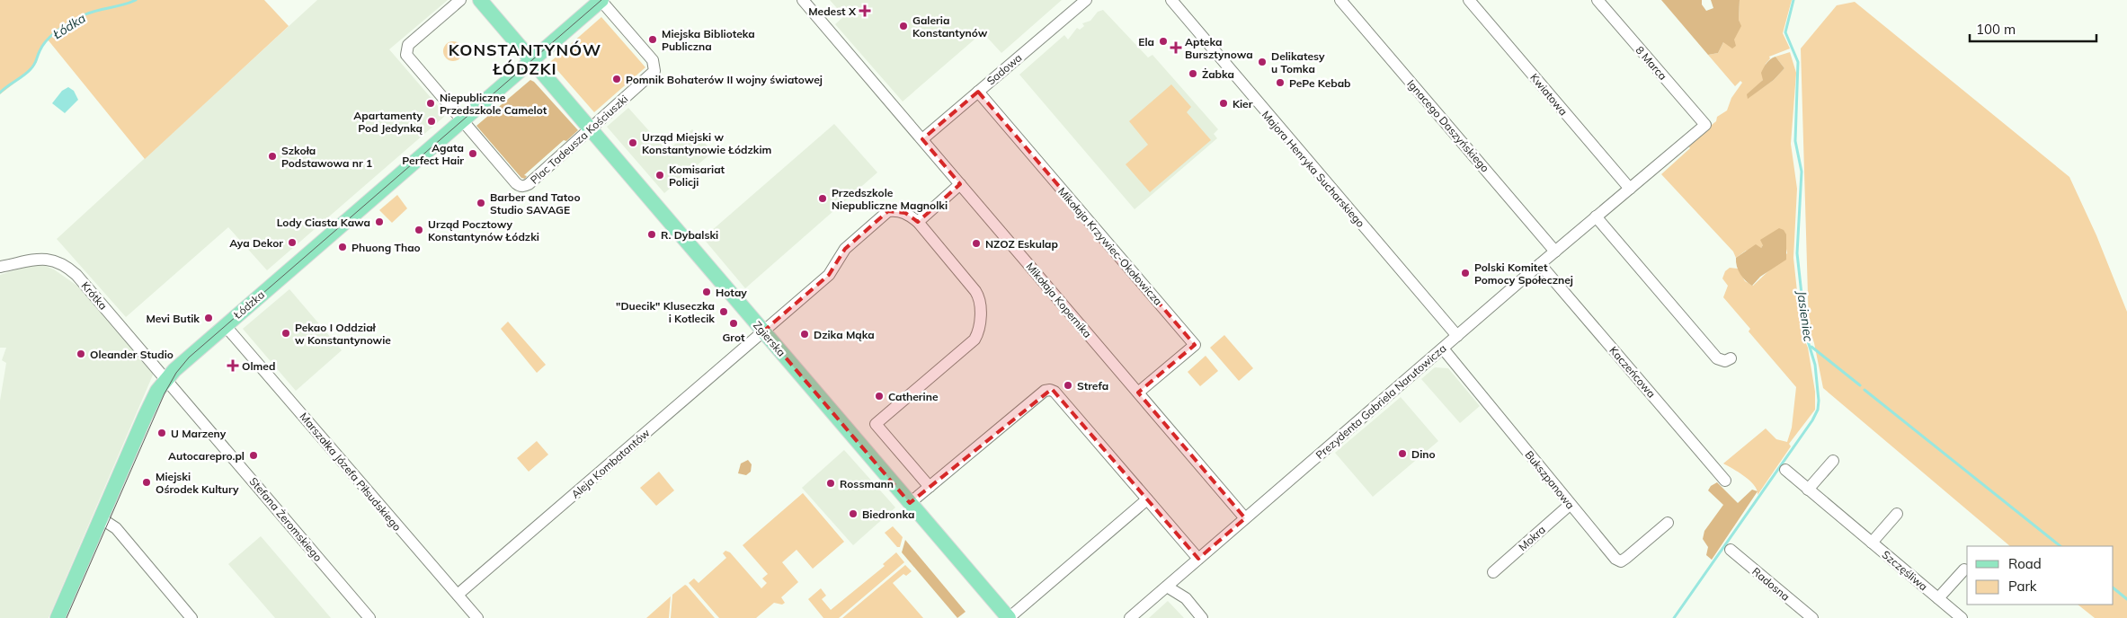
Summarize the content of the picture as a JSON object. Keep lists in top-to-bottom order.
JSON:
{
  "streets": {
    "main road": ["Łódzka", "Zgierska"],
    "street": [
      "8 Marca",
      "Sadowa",
      "Kwiatowa",
      "Ignacego Daszyńskiego",
      "Plac Tadeusza Kościuszki",
      "Majora Henryka Sucharskiego",
      "Mikołaja Krzywiec-Okołowicza",
      "Krótka",
      "Mikołaja Kopernika",
      "Kaczeńcowa",
      "Prezydenta Gabriela Narutowicza",
      "Aleja Kombatantów",
      "Marszałka Józefa Piłsudskiego",
      "Bukszpanowa",
      "Stefana Żeromskiego",
      "Mokra",
      "Szczęśliwa",
      "Radosna"
    ]
  },
  "crossings": [
    ["8 Marca", "Prezydenta Gabriela Narutowicza"],
    ["Sadowa", "Mikołaja Krzywiec-Okołowicza"],
    ["Sadowa", "Mikołaja Kopernika"],
    ["Kwiatowa", "Prezydenta Gabriela Narutowicza"],
    ["Ignacego Daszyńskiego", "Prezydenta Gabriela Narutowicza"],
    ["Plac Tadeusza Kościuszki", "Łódzka"],
    ["Plac Tadeusza Kościuszki", "Zgierska"],
    ["Majora Henryka Sucharskiego", "Prezydenta Gabriela Narutowicza"],
    ["Mikołaja Krzywiec-Okołowicza", "Mikołaja Kopernika"],
    ["Krótka", "Łódzka"],
    ["Krótka", "Stefana Żeromskiego"],
    ["Mikołaja Kopernika", "Prezydenta Gabriela Narutowicza"],
    ["Łódzka", "Zgierska"],
    ["Łódzka", "Marszałka Józefa Piłsudskiego"],
    ["Łódzka", "Stefana Żeromskiego"],
    ["Zgierska", "Aleja Kombatantów"],
    ["Kaczeńcowa", "Prezydenta Gabriela Narutowicza"],
    ["Prezydenta Gabriela Narutowicza", "Bukszpanowa"],
    ["Aleja Kombatantów", "Marszałka Józefa Piłsudskiego"],
    ["Bukszpanowa", "Mokra"]
  ],
  "districts": ["KONSTANTYNÓW ŁÓDZKI"],
  "water": ["Łódka", "Jasieniec"],
  "places": {
    "health": ["Medest X", "Apteka Bursztynowa", "Olmed"],
    "other": [
      "Galeria Konstantynów",
      "Miejska Biblioteka Publiczna",
      "Ela",
      "Delikatesy u Tomka",
      "Żabka",
      "Pomnik Bohaterów II wojny światowej",
      "PePe Kebab",
      "Niepubliczne Przedszkole Camelot",
      "Kier",
      "Apartamenty Pod Jedynką",
      "Urząd Miejski w Konstantynowie Łódzkim",
      "Agata Perfect Hair",
      "Szkoła Podstawowa nr 1",
      "Komisariat Policji",
      "Przedszkole Niepubliczne Magnolki",
      "Barber and Tatoo Studio SAVAGE",
      "Lody Ciasta Kawa",
      "Urząd Pocztowy Konstantynów Łódzki",
      "R. Dybalski",
      "Aya Dekor",
      "NZOZ Eskulap",
      "Phuong Thao",
      "Polski Komitet Pomocy Społecznej",
      "Hotay",
      "\"Duecik\" Kluseczka i Kotlecik",
      "Mevi Butik",
      "Grot",
      "Pekao I Oddział w Konstantynowie",
      "Dzika Mąka",
      "Oleander Studio",
      "Strefa",
      "Catherine",
      "U Marzeny",
      "Dino",
      "Autocarepro.pl",
      "Miejski Ośrodek Kultury",
      "Rossmann",
      "Biedronka"
    ]
  },
  "legend": ["Road", "Park"],
  "scale_bar": "100 m"
}
